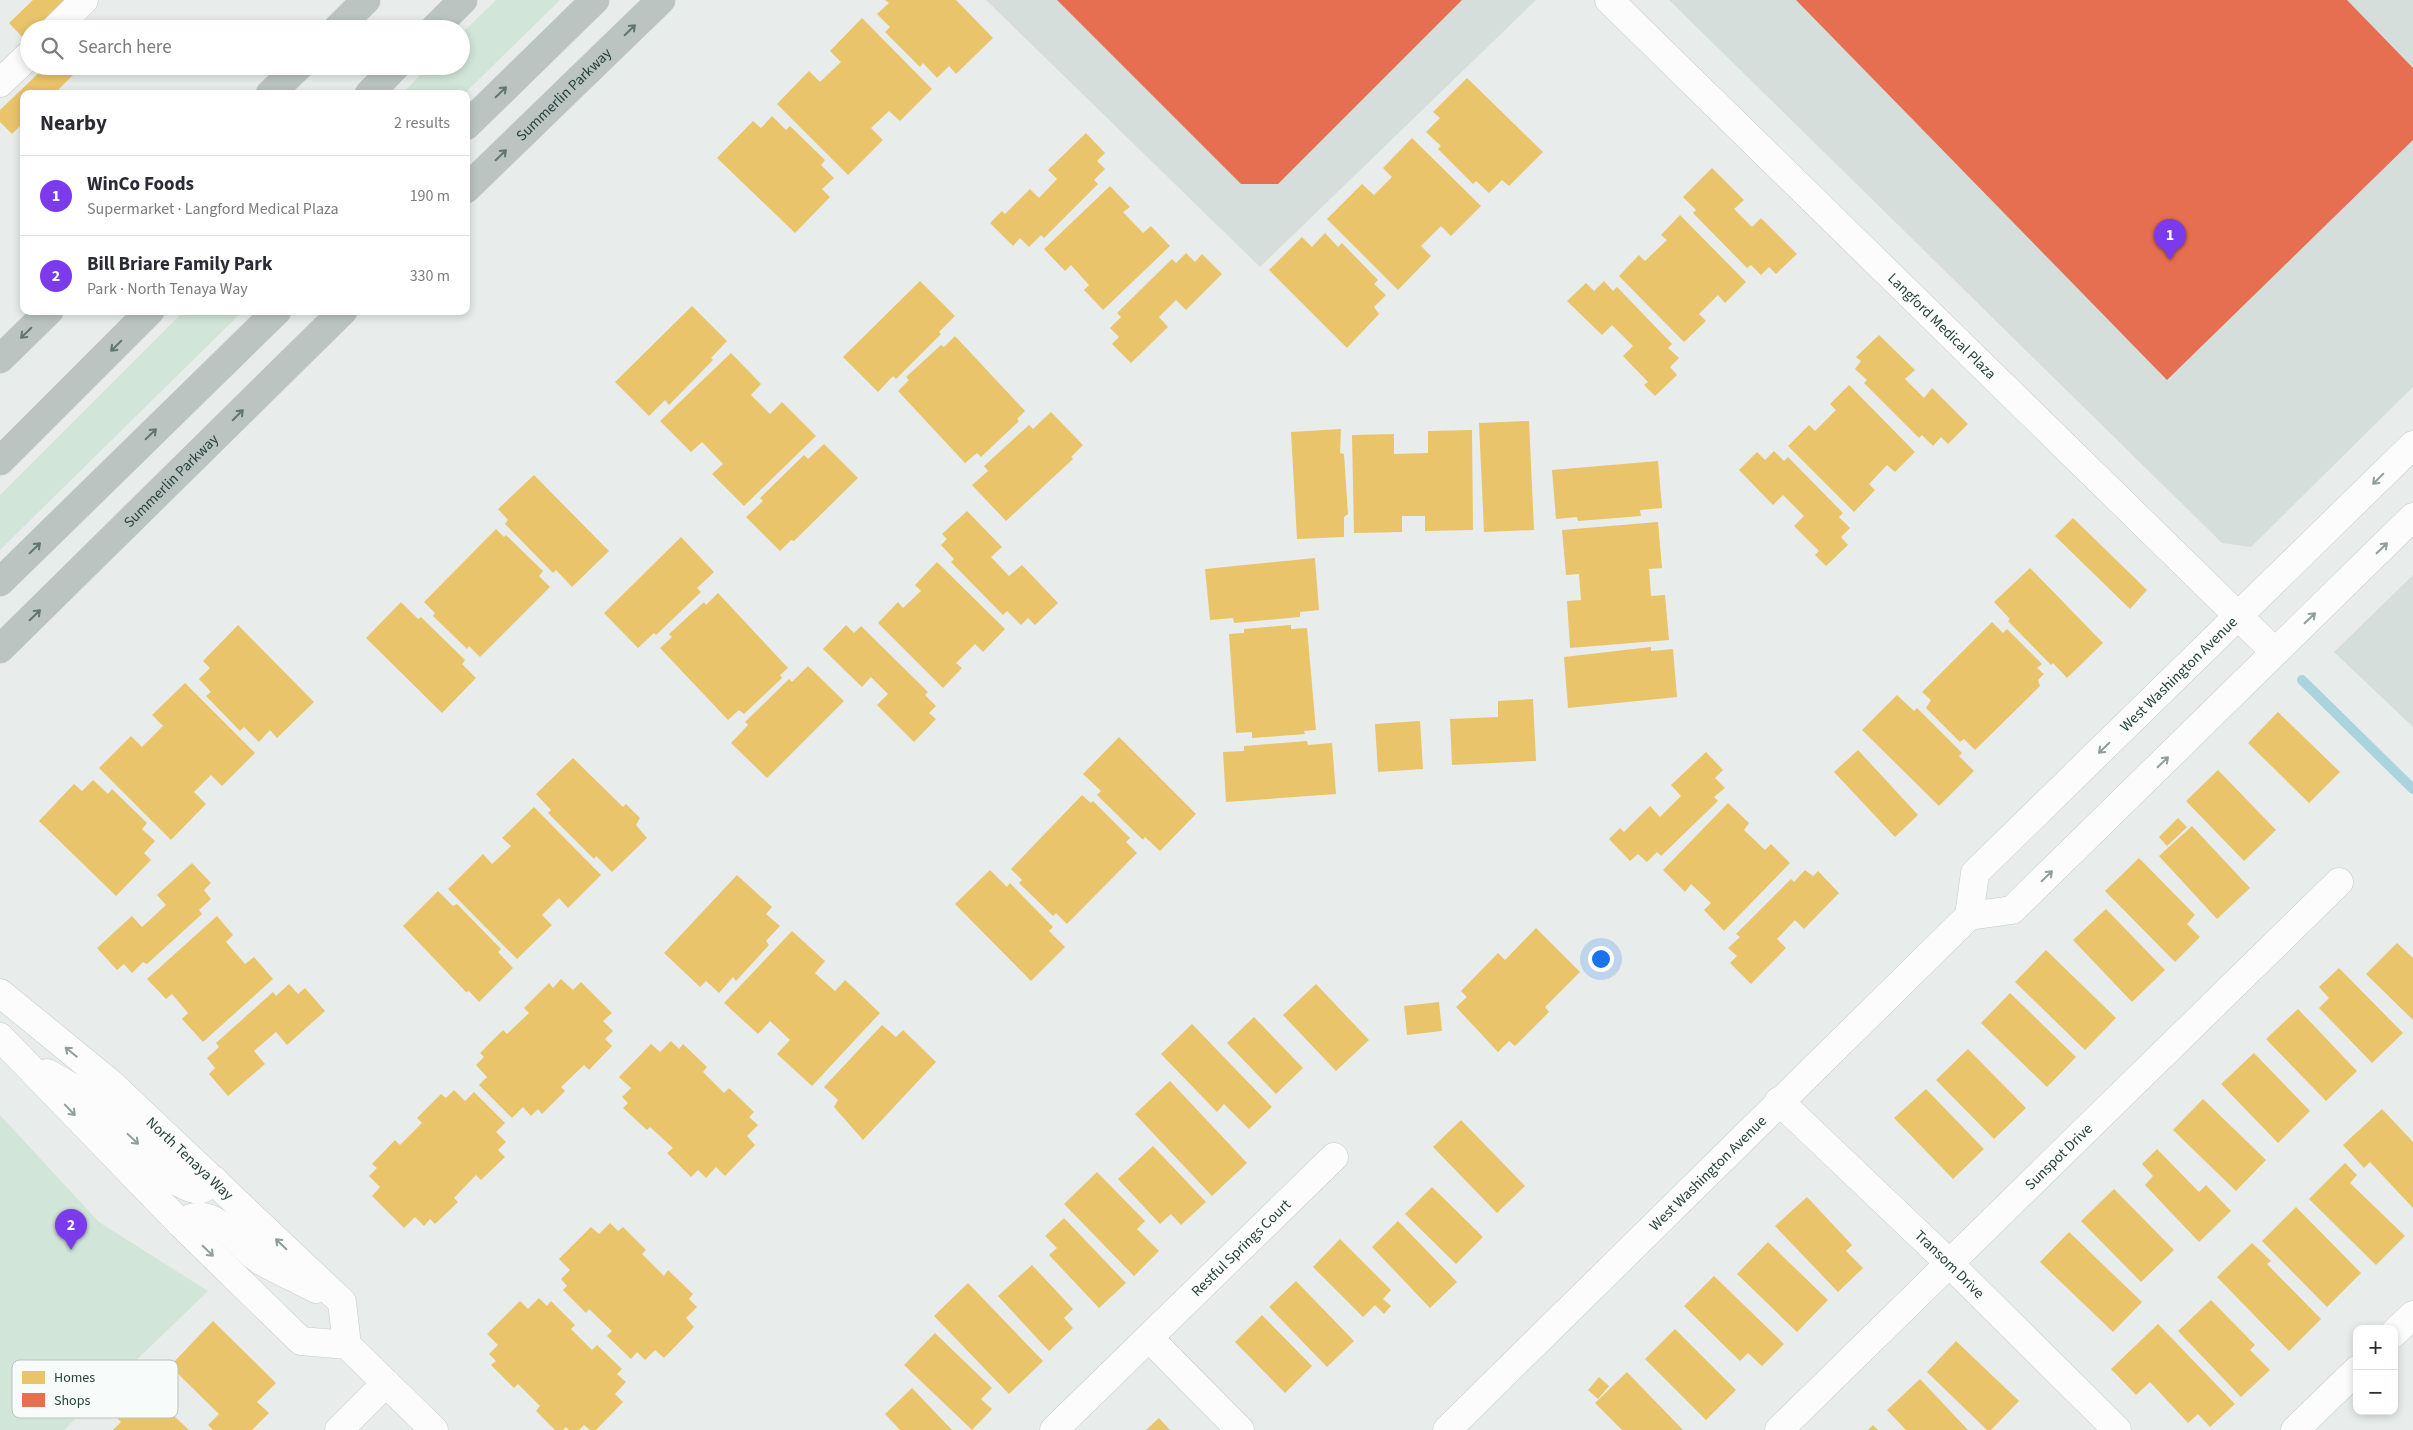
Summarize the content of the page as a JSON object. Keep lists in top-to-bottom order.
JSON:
{
  "streets": {
    "highway": ["Summerlin Parkway"],
    "main road": [
      "Langford Medical Plaza",
      "West Washington Avenue",
      "Sunspot Drive",
      "North Tenaya Way",
      "Restful Springs Court",
      "Transom Drive"
    ]
  },
  "crossings": [
    ["Langford Medical Plaza", "West Washington Avenue"],
    ["West Washington Avenue", "Transom Drive"],
    ["Sunspot Drive", "Transom Drive"]
  ],
  "legend": ["Homes", "Shops"],
  "page": {
    "search": "Search here",
    "heading": ["Nearby", "2 results"],
    "list": [
      {
        "mark": "1",
        "name": "WinCo Foods",
        "note": "Supermarket · Langford Medical Plaza",
        "value": "190 m"
      },
      {
        "mark": "2",
        "name": "Bill Briare Family Park",
        "note": "Park · North Tenaya Way",
        "value": "330 m"
      }
    ],
    "pins": ["1", "2"],
    "map_buttons": ["+", "−"]
  }
}
